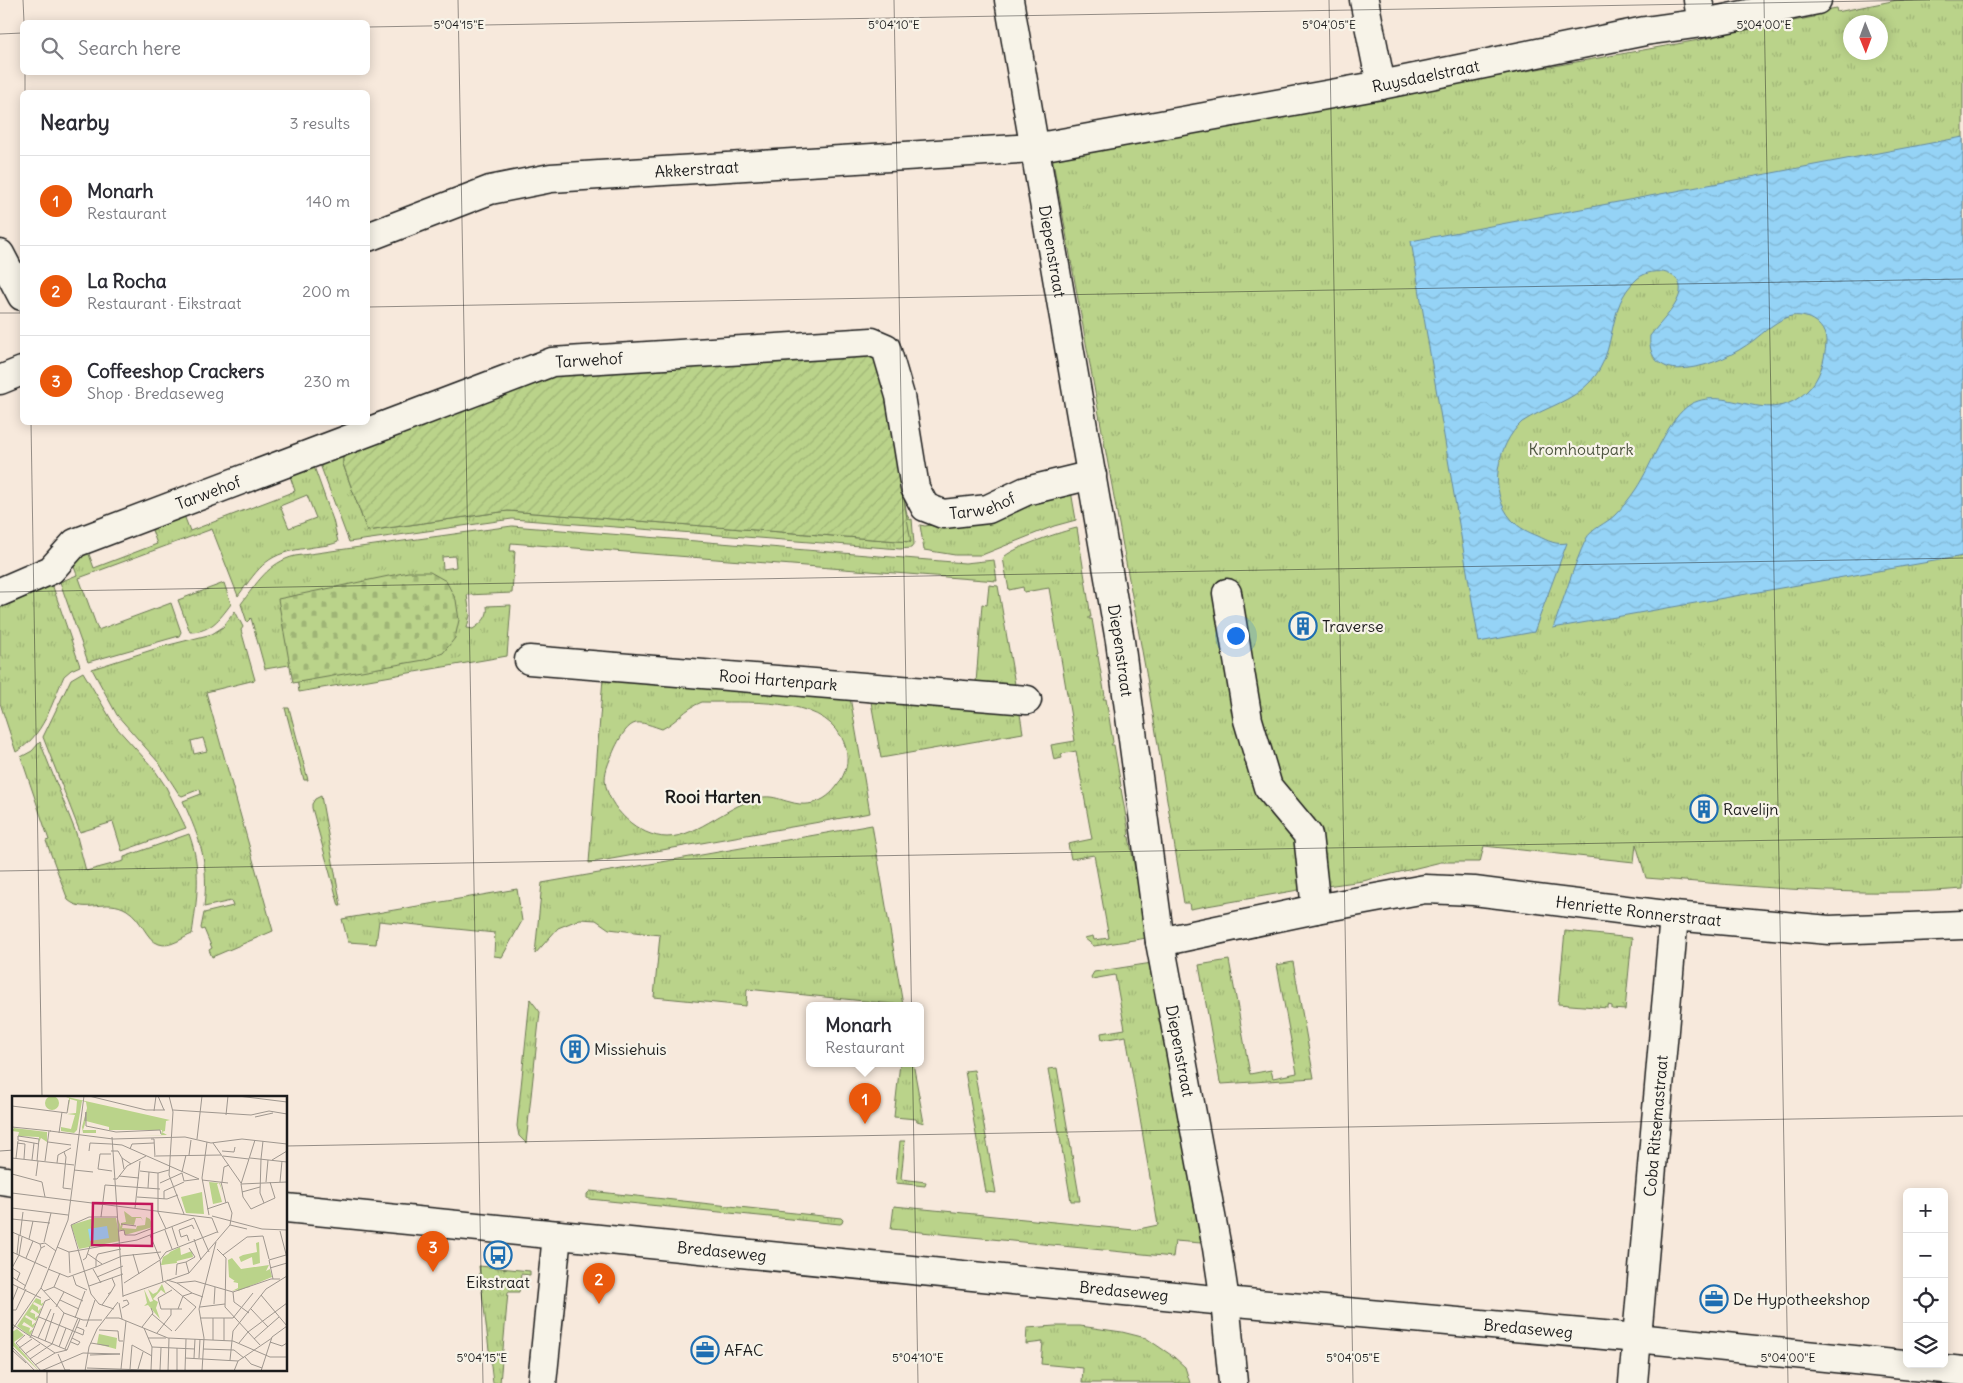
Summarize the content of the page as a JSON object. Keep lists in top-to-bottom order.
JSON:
{
  "streets": {
    "street": [
      "Ruysdaelstraat",
      "Akkerstraat",
      "Diepenstraat",
      "Tarwehof",
      "Rooi Hartenpark",
      "Henriette Ronnerstraat",
      "Coba Ritsemastraat",
      "Bredaseweg"
    ]
  },
  "crossings": [
    ["Ruysdaelstraat", "Akkerstraat"],
    ["Ruysdaelstraat", "Diepenstraat"],
    ["Akkerstraat", "Diepenstraat"],
    ["Diepenstraat", "Tarwehof"],
    ["Diepenstraat", "Henriette Ronnerstraat"],
    ["Diepenstraat", "Bredaseweg"],
    ["Henriette Ronnerstraat", "Coba Ritsemastraat"],
    ["Coba Ritsemastraat", "Bredaseweg"]
  ],
  "districts": ["Rooi Harten"],
  "parks": ["Kromhoutpark"],
  "places": {
    "building": ["Traverse", "Ravelijn", "Missiehuis"],
    "bus stop": ["Eikstraat"],
    "office": ["De Hypotheekshop", "AFAC"]
  },
  "north": "bottom",
  "page": {
    "search": "Search here",
    "heading": ["Nearby", "3 results"],
    "list": [
      {
        "mark": "1",
        "name": "Monarh",
        "note": "Restaurant",
        "value": "140 m"
      },
      {
        "mark": "2",
        "name": "La Rocha",
        "note": "Restaurant · Eikstraat",
        "value": "200 m"
      },
      {
        "mark": "3",
        "name": "Coffeeshop Crackers",
        "note": "Shop · Bredaseweg",
        "value": "230 m"
      }
    ],
    "popup": ["Monarh", "Restaurant"],
    "pins": ["1", "3", "2"],
    "map_buttons": ["+", "−"]
  },
  "coordinates": [
    "5°04'15\"E",
    "5°04'10\"E",
    "5°04'05\"E",
    "5°04'00\"E"
  ]
}
